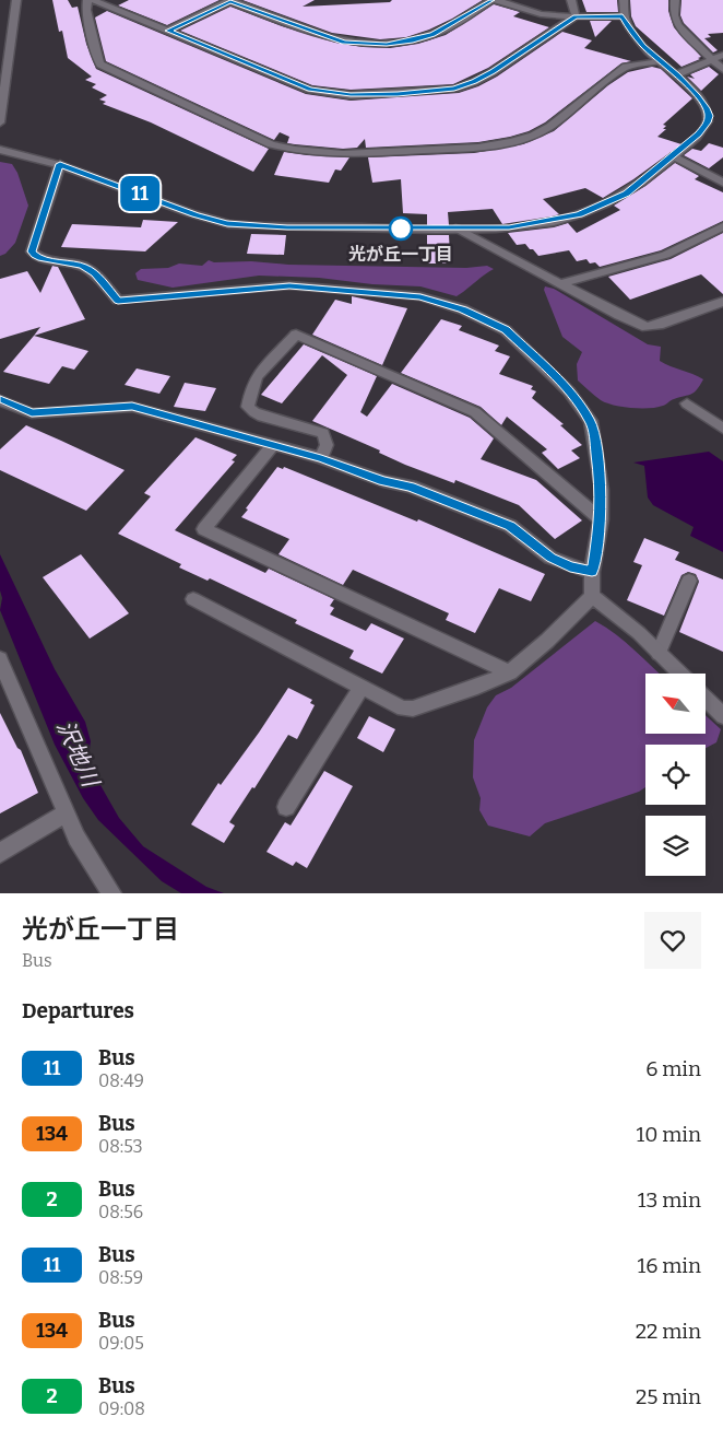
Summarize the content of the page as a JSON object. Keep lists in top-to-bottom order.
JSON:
{
  "water": ["沢地川"],
  "places": ["光が丘一丁目"],
  "lines": ["bus line 11"],
  "north": "top left",
  "page": {
    "on_map": "11",
    "heading": [
      ["光が丘一丁目", "Bus"],
      "Departures"
    ],
    "list": [
      {
        "mark": "11",
        "name": "Bus",
        "note": "08:49",
        "value": "6 min"
      },
      {
        "mark": "134",
        "name": "Bus",
        "note": "08:53",
        "value": "10 min"
      },
      {
        "mark": "2",
        "name": "Bus",
        "note": "08:56",
        "value": "13 min"
      },
      {
        "mark": "11",
        "name": "Bus",
        "note": "08:59",
        "value": "16 min"
      },
      {
        "mark": "134",
        "name": "Bus",
        "note": "09:05",
        "value": "22 min"
      },
      {
        "mark": "2",
        "name": "Bus",
        "note": "09:08",
        "value": "25 min"
      }
    ]
  }
}
